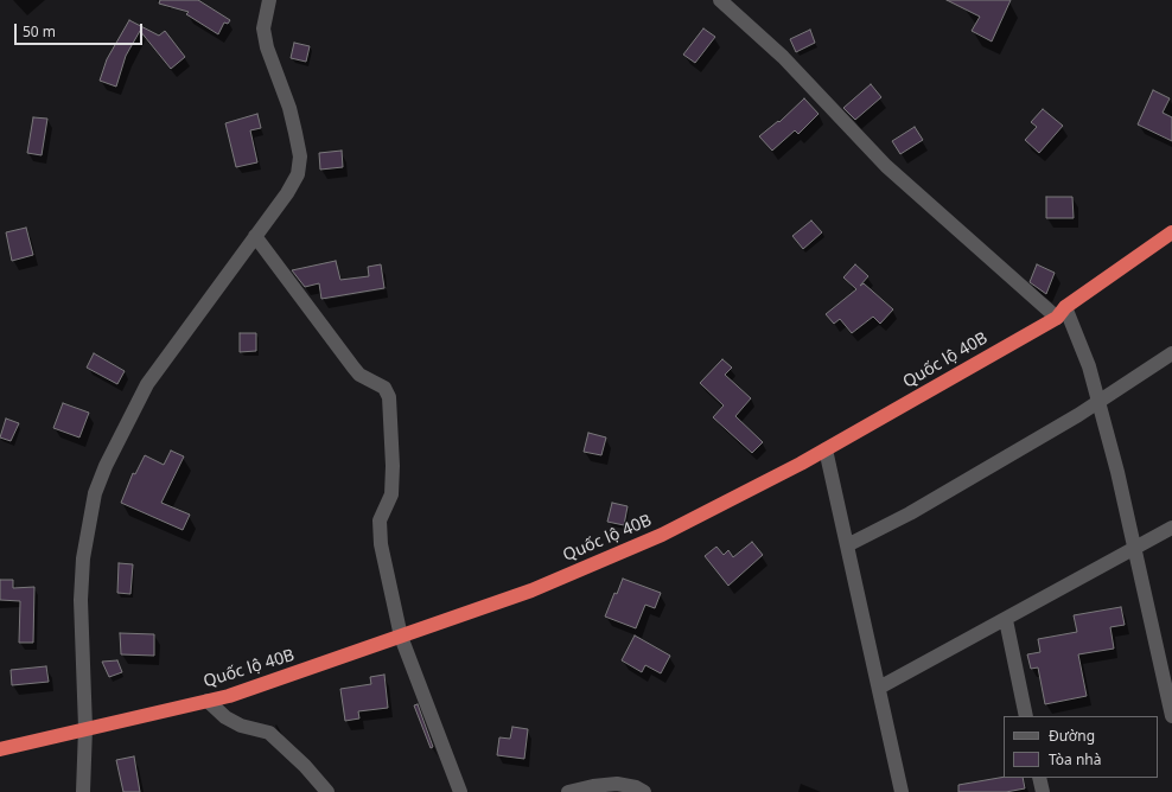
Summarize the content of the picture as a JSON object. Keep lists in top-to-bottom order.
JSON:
{
  "streets": {
    "highway": ["Quốc lộ 40B"]
  },
  "legend": ["Đường", "Tòa nhà"],
  "scale_bar": "50 m"
}
